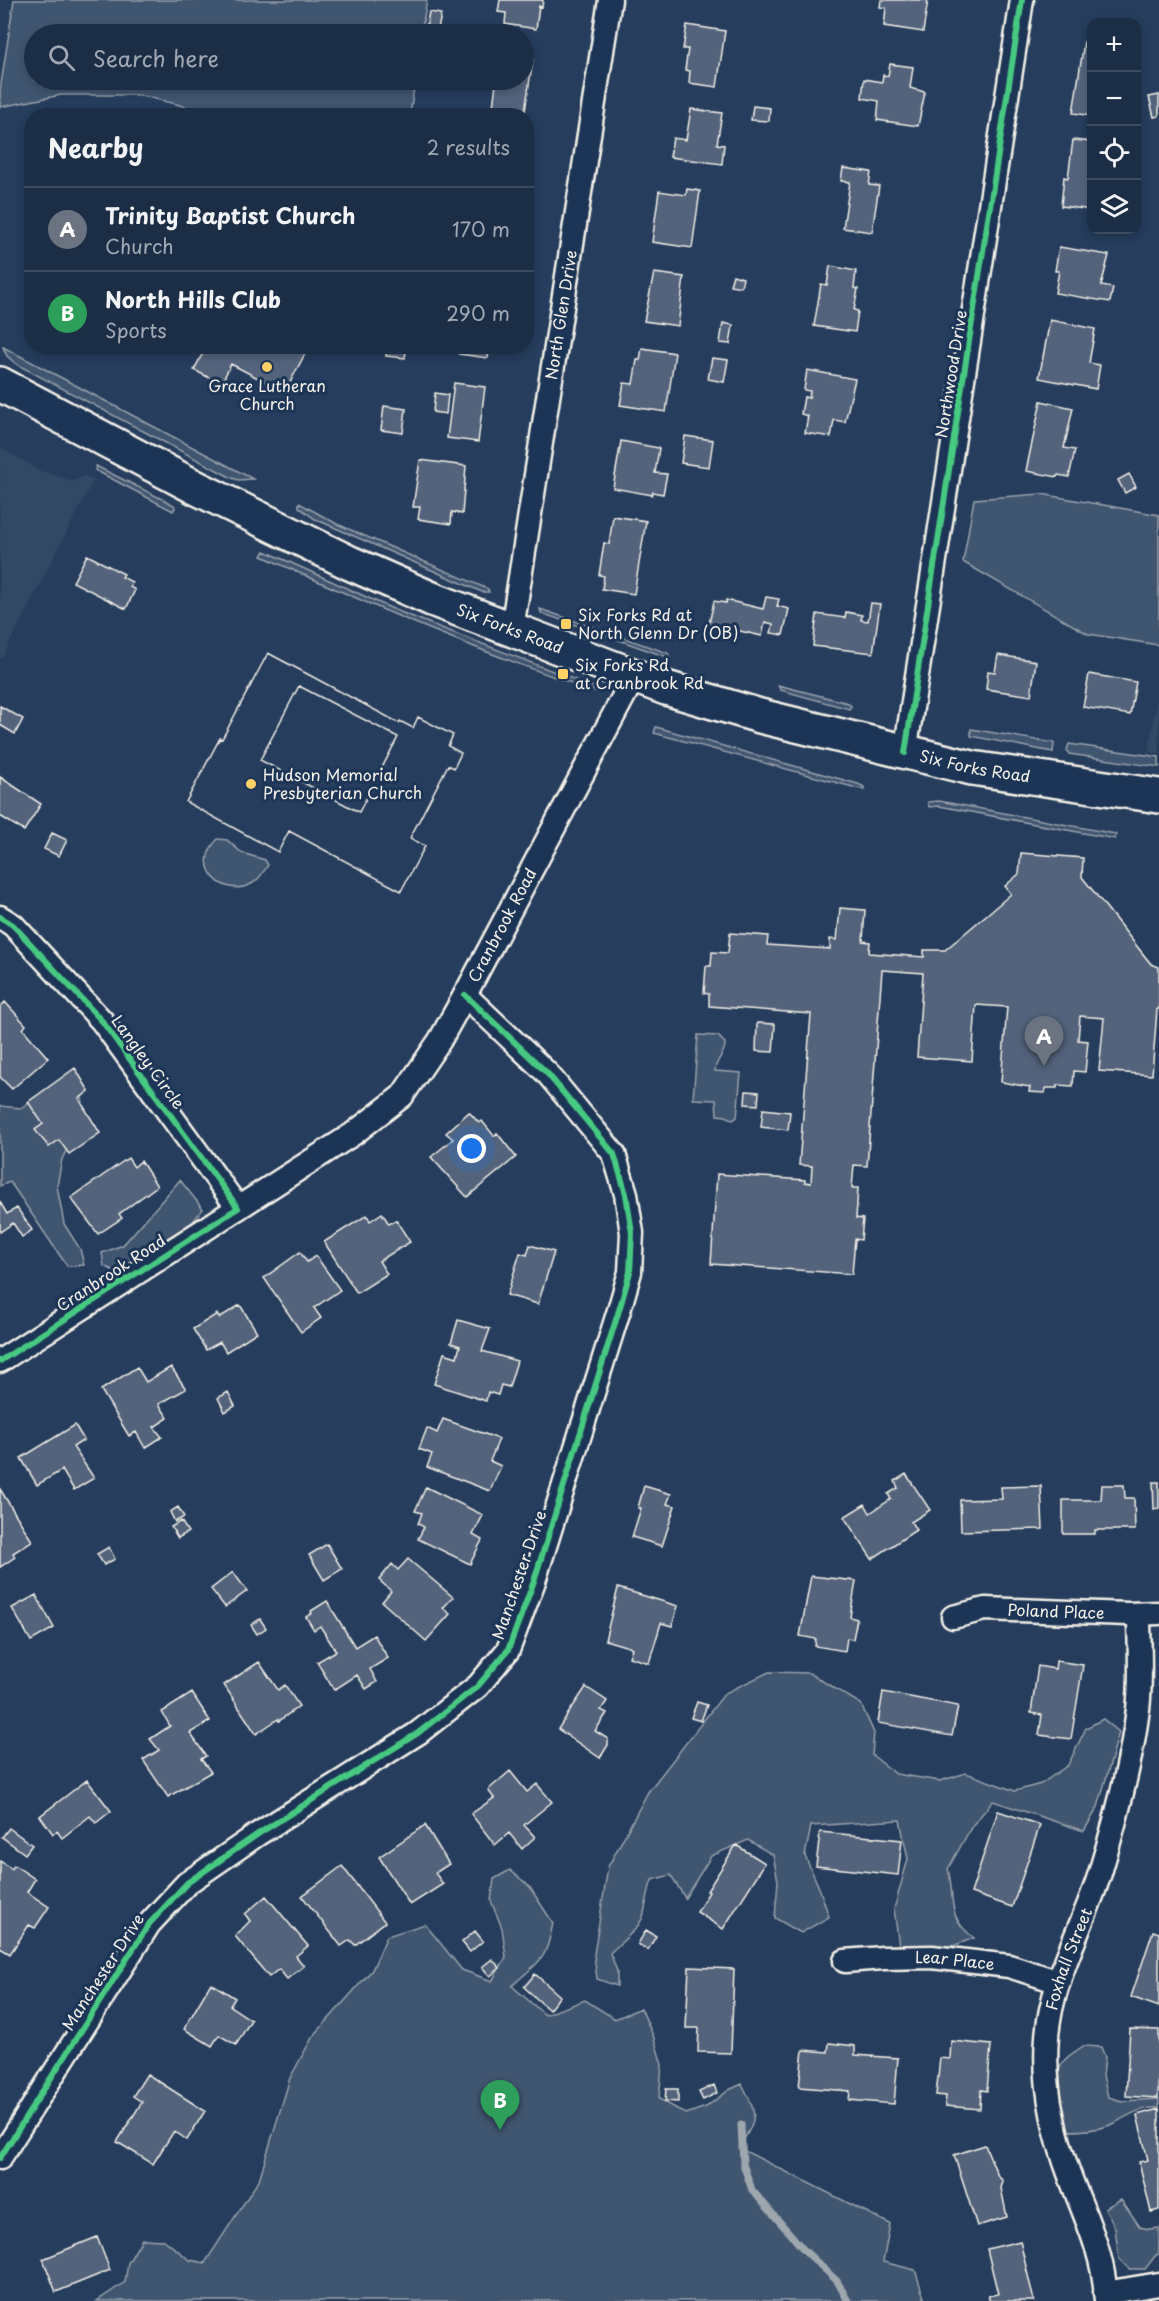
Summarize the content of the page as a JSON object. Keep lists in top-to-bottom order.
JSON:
{
  "streets": {
    "main road": ["Six Forks Road"],
    "street": [
      "North Glen Drive",
      "Northwood Drive",
      "Cranbrook Road",
      "Langley Circle",
      "Manchester Drive",
      "Poland Place",
      "Foxhall Street",
      "Lear Place"
    ]
  },
  "crossings": [
    ["North Glen Drive", "Six Forks Road"],
    ["Northwood Drive", "Six Forks Road"],
    ["Six Forks Road", "Cranbrook Road"],
    ["Cranbrook Road", "Langley Circle"],
    ["Cranbrook Road", "Manchester Drive"],
    ["Poland Place", "Foxhall Street"],
    ["Foxhall Street", "Lear Place"]
  ],
  "places": {
    "other": ["Grace Lutheran Church", "Hudson Memorial Presbyterian Church"],
    "transit": ["Six Forks Rd at North Glenn Dr (OB)", "Six Forks Rd at Cranbrook Rd"]
  },
  "page": {
    "map_buttons": ["+", "−"],
    "search": "Search here",
    "heading": ["Nearby", "2 results"],
    "list": [
      {
        "mark": "A",
        "name": "Trinity Baptist Church",
        "note": "Church",
        "value": "170 m"
      },
      {
        "mark": "B",
        "name": "North Hills Club",
        "note": "Sports",
        "value": "290 m"
      }
    ],
    "pins": ["A", "B"]
  }
}
